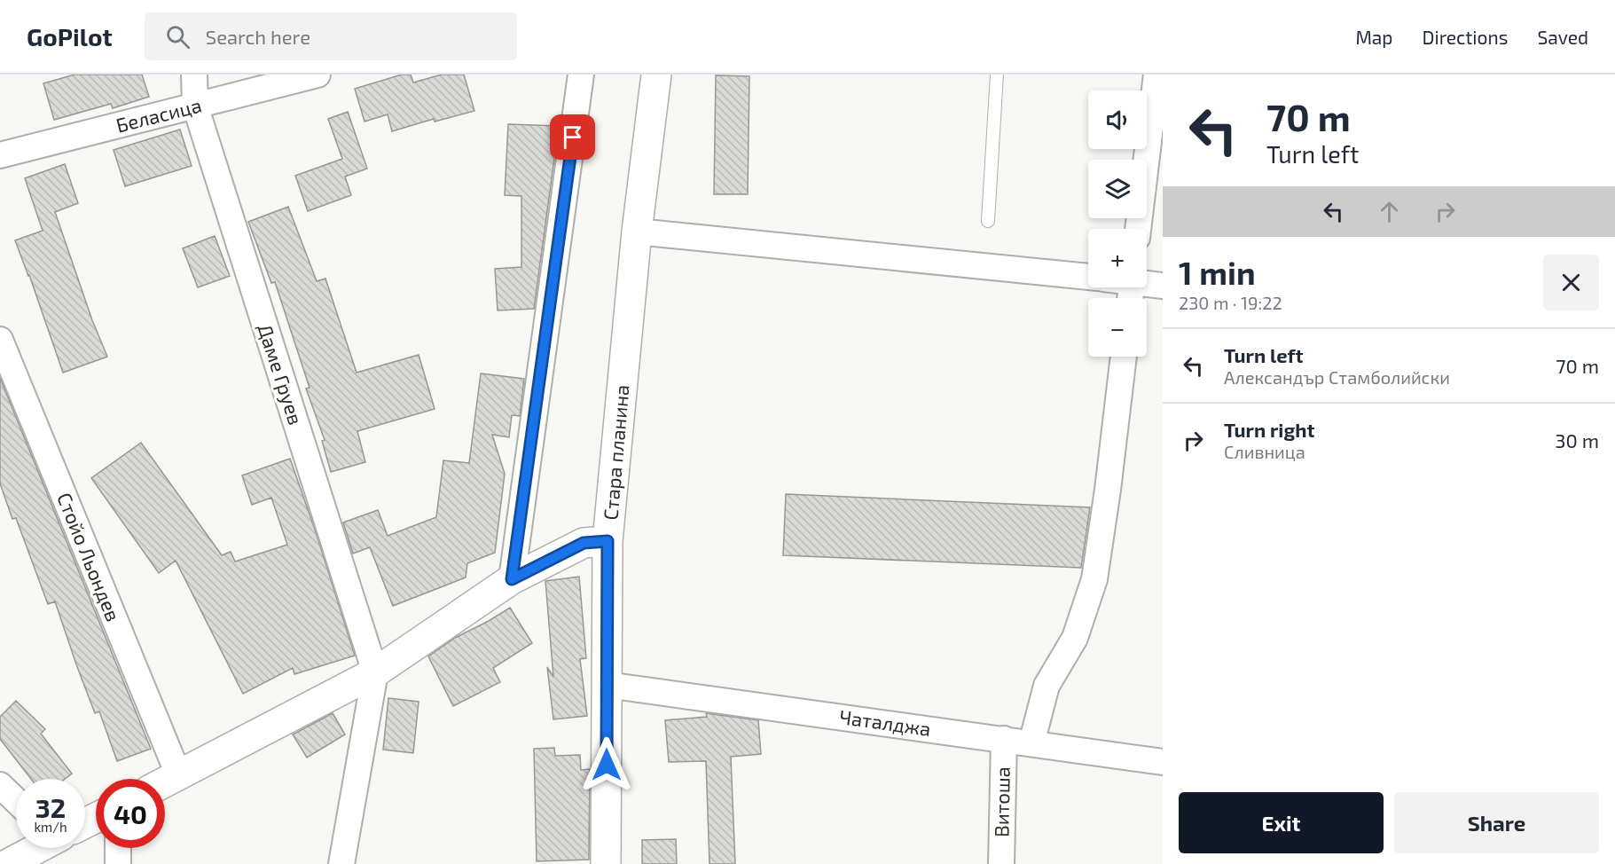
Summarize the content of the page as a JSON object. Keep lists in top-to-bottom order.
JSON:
{
  "streets": {
    "street": [
      "Беласица",
      "Даме Груев",
      "Стара планина",
      "Стойо Льондев",
      "Чаталджа",
      "Витоша"
    ]
  },
  "crossings": [
    ["Беласица", "Даме Груев"],
    ["Стара планина", "Чаталджа"],
    ["Чаталджа", "Витоша"]
  ],
  "page": {
    "header": "GoPilot",
    "search": "Search here",
    "nav": ["Map", "Directions", "Saved"],
    "turn": ["70 m", "Turn left"],
    "map_buttons": ["+", "−"],
    "heading": ["1 min", "230 m · 19:22"],
    "list": [
      {
        "name": "Turn left",
        "note": "Александър Стамболийски",
        "value": "70 m"
      },
      {
        "name": "Turn right",
        "note": "Сливница",
        "value": "30 m"
      }
    ],
    "speed": "32 km/h",
    "limit": "40",
    "buttons": ["Exit", "Share"]
  }
}
